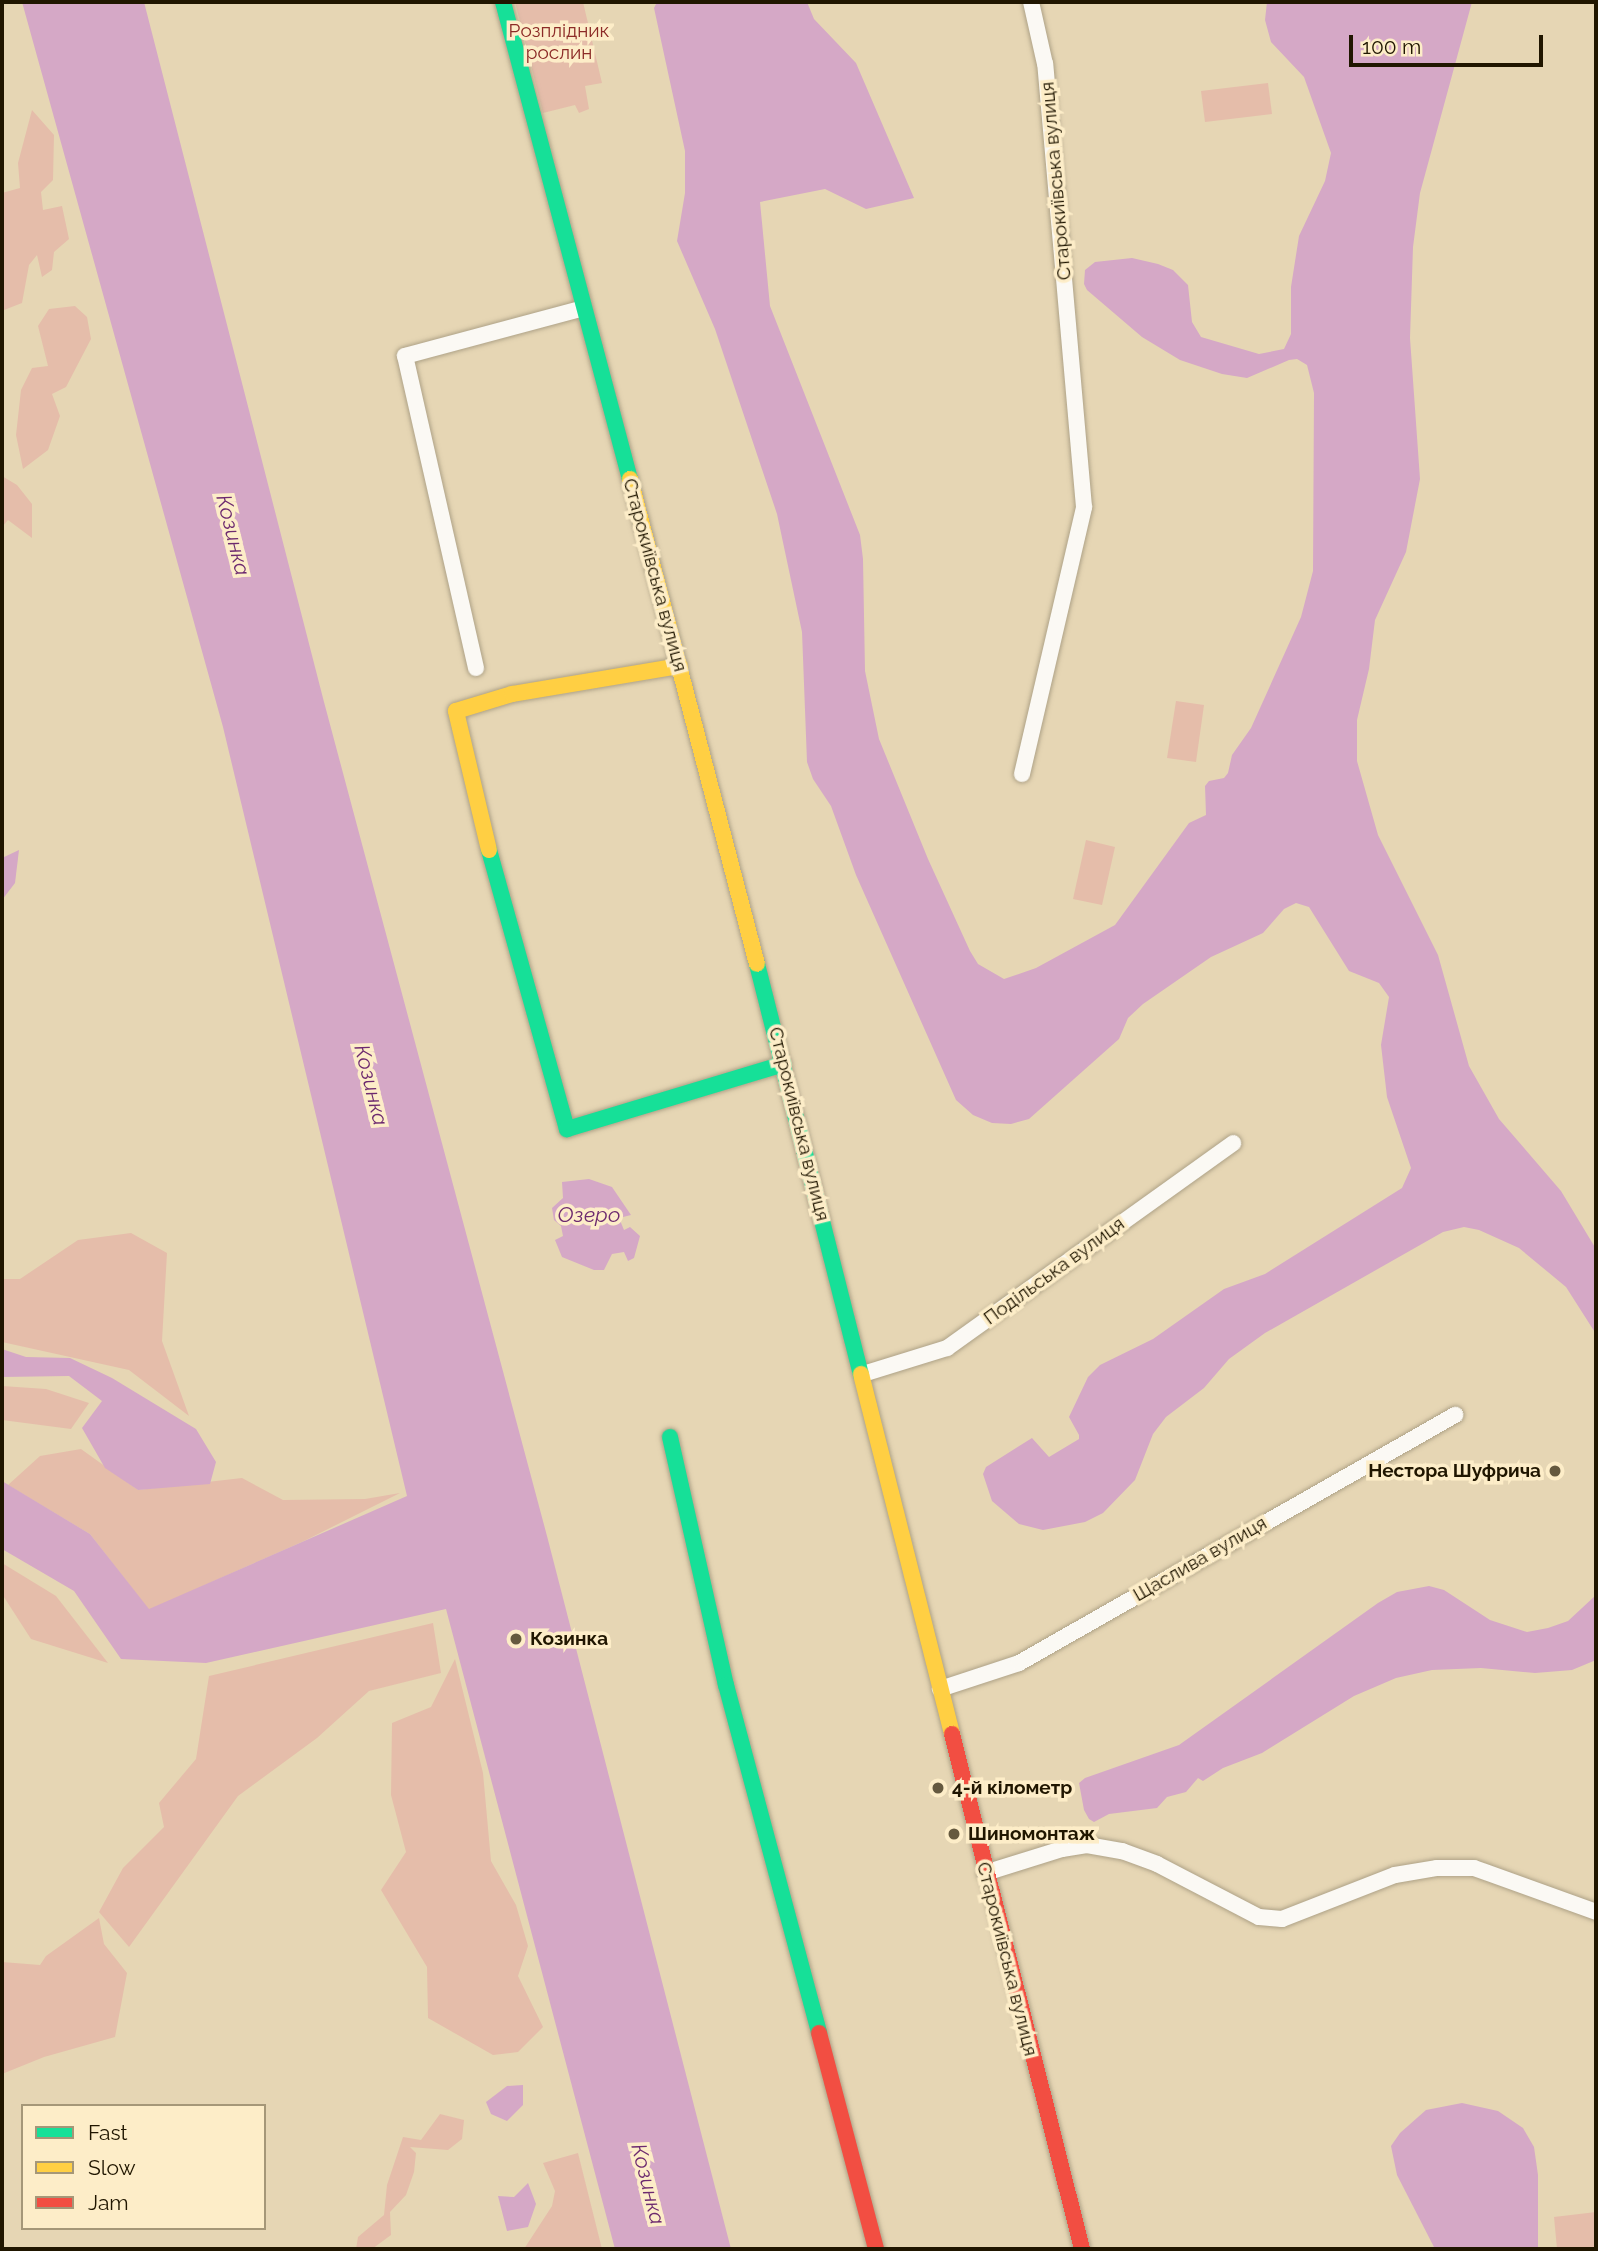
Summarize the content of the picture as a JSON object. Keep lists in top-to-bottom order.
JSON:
{
  "streets": {
    "street": ["Старокиївська вулиця", "Подільська вулиця", "Щаслива вулиця"]
  },
  "crossings": [
    ["Старокиївська вулиця", "Подільська вулиця"],
    ["Старокиївська вулиця", "Щаслива вулиця"]
  ],
  "water": ["Козинка", "Озеро"],
  "parks": ["Розплідник рослин"],
  "places": [
    "Нестора Шуфрича",
    "Козинка",
    "4-й кілометр",
    "Шиномонтаж"
  ],
  "legend": ["Fast", "Slow", "Jam"],
  "scale_bar": "100 m"
}
